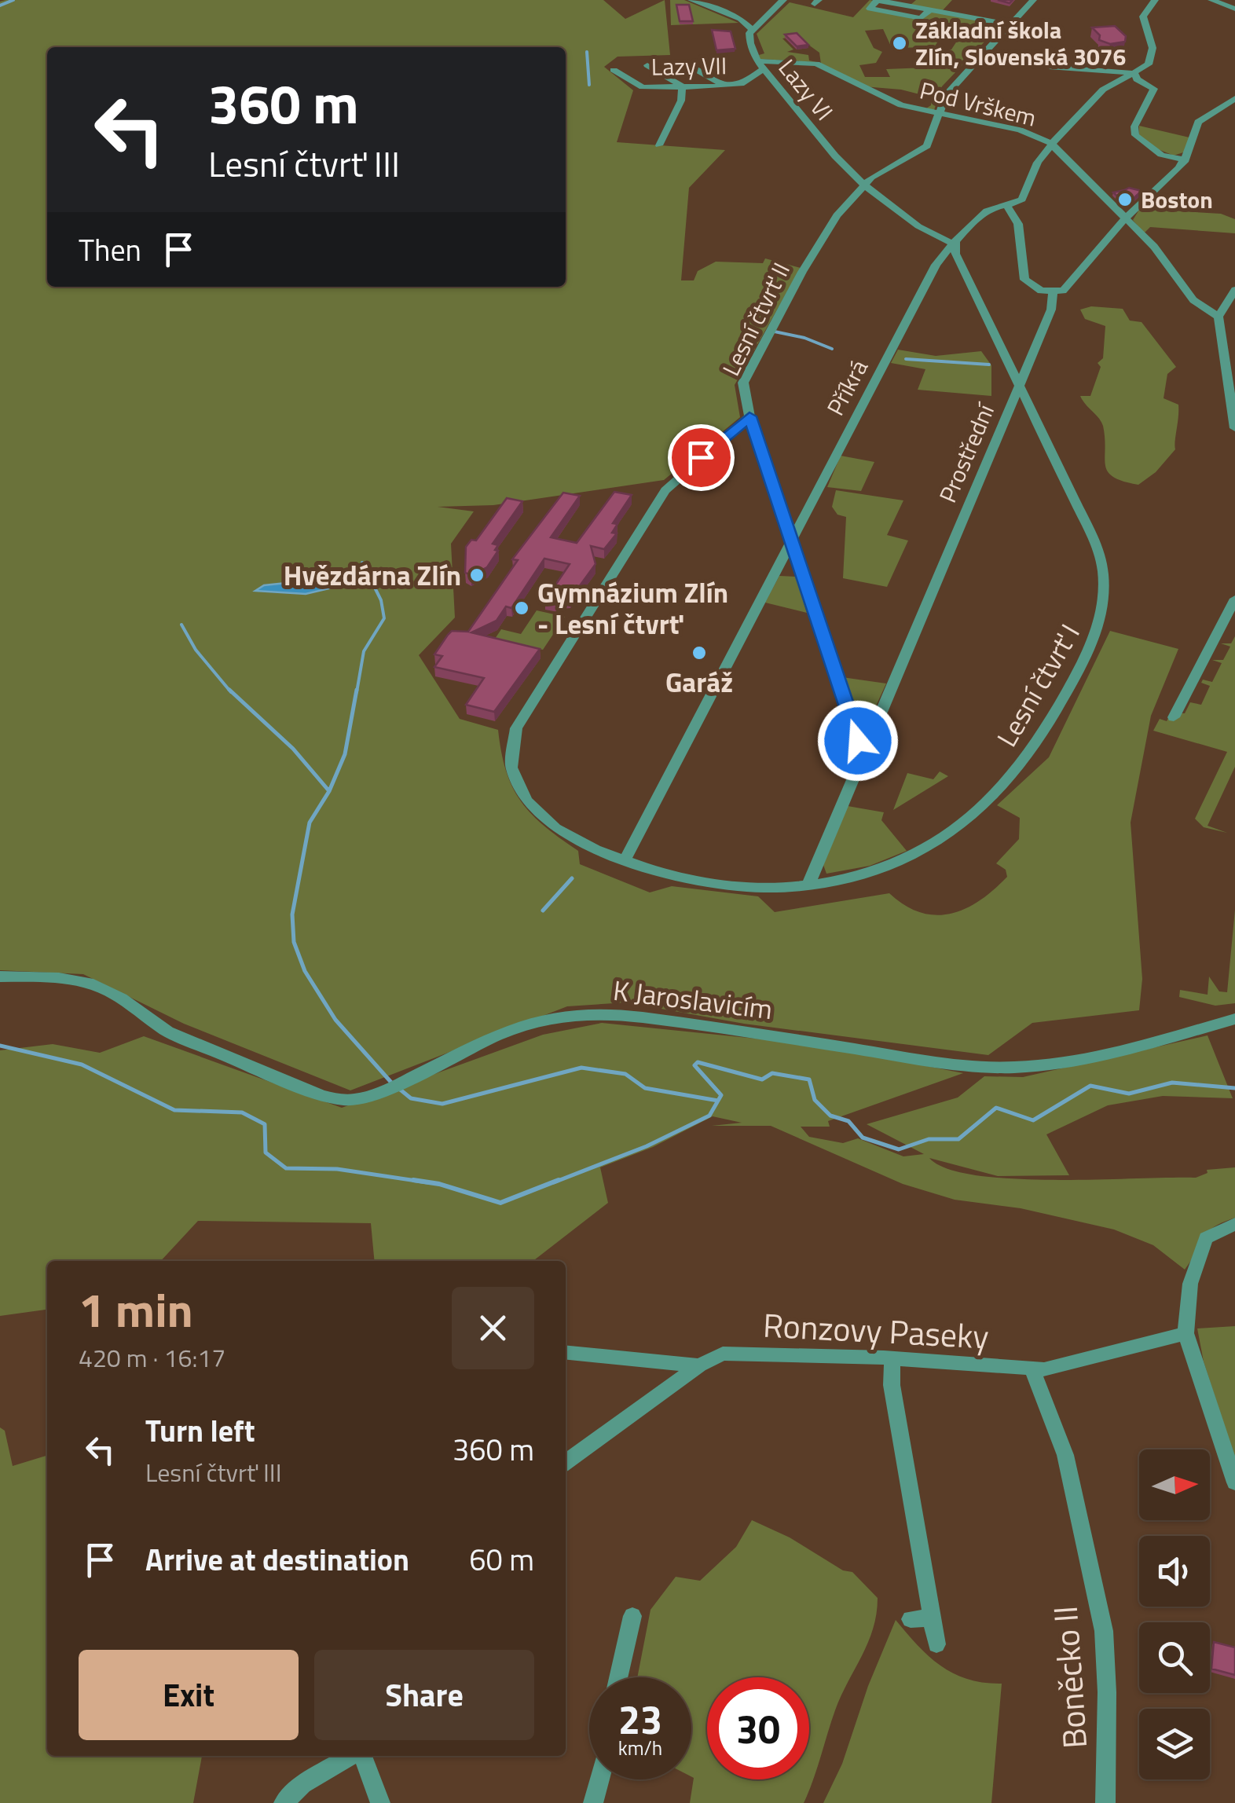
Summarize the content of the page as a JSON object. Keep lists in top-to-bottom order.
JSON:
{
  "streets": {
    "street": [
      "Lazy VII",
      "Lazy VI",
      "Pod Vrškem",
      "Lesní čtvrť II",
      "Příkrá",
      "Prostřední",
      "Lesní čtvrť I",
      "K Jaroslavicím",
      "Ronzovy Paseky",
      "Boněcko II"
    ]
  },
  "crossings": [
    ["Lazy VII", "Lazy VI"],
    ["Lazy VII", "Pod Vrškem"],
    ["Lazy VI", "Pod Vrškem"],
    ["Lazy VI", "Lesní čtvrť II"],
    ["Pod Vrškem", "Lesní čtvrť II"],
    ["Pod Vrškem", "Příkrá"],
    ["Lesní čtvrť II", "Příkrá"],
    ["Lesní čtvrť II", "Prostřední"],
    ["Lesní čtvrť II", "Lesní čtvrť I"],
    ["Příkrá", "Lesní čtvrť I"],
    ["Prostřední", "Lesní čtvrť I"],
    ["Ronzovy Paseky", "Boněcko II"]
  ],
  "places": [
    "Základní škola Zlín, Slovenská 3076",
    "Boston",
    "Hvězdárna Zlín",
    "Gymnázium Zlín - Lesní čtvrť",
    "Garáž"
  ],
  "north": "right",
  "page": {
    "turn": ["360 m", "Lesní čtvrť III"],
    "then": "Then",
    "heading": ["1 min", "420 m · 16:17"],
    "list": [
      {
        "name": "Turn left",
        "note": "Lesní čtvrť III",
        "value": "360 m"
      },
      {
        "name": "Arrive at destination",
        "value": "60 m"
      }
    ],
    "buttons": ["Exit", "Share"],
    "speed": "23 km/h",
    "limit": "30"
  }
}
